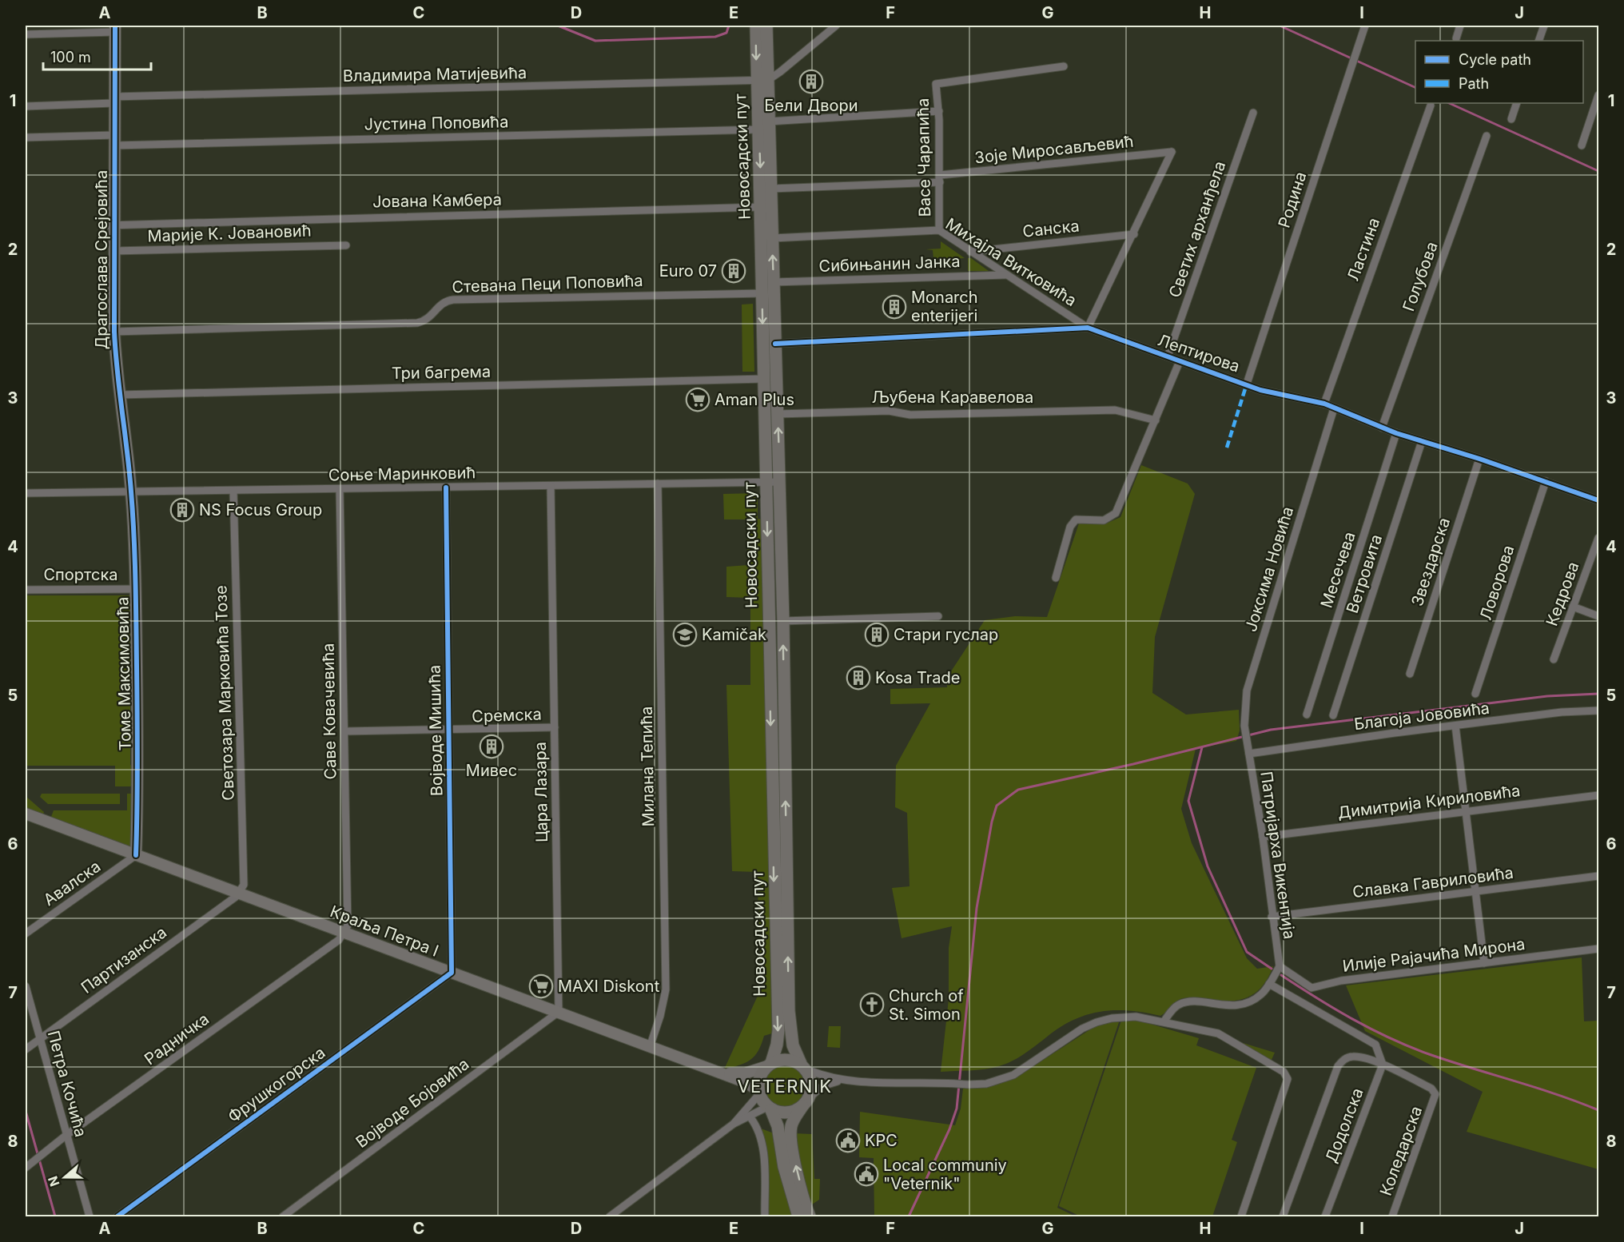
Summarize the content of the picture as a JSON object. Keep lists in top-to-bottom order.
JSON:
{
  "streets": {
    "main road": ["Новосадски пут"],
    "street": [
      "Владимира Матијевића",
      "Јустина Поповића",
      "Зоје Миросављевић",
      "Васе Чарапића",
      "Родина",
      "Јована Камбера",
      "Санска",
      "Светих арханђела",
      "Марије К. Јовановић",
      "Ластина",
      "Драгослава Срејовића",
      "Михајла Витковића",
      "Сибињанин Јанка",
      "Голубова",
      "Стевана Пеци Поповића",
      "Лептирова",
      "Три багрема",
      "Љубена Каравелова",
      "Соње Маринковић",
      "Звездарска",
      "Јоксима Новића",
      "Месечева",
      "Ветровита",
      "Спортска",
      "Ловорова",
      "Кедрова",
      "Томе Максимовића",
      "Светозара Марковића Тозе",
      "Саве Ковачевића",
      "Сремска",
      "Благоја Јововића",
      "Војводе Мишића",
      "Милана Тепића",
      "Цара Лазара",
      "Димитрија Кириловића",
      "Патријарха Викентија",
      "Славка Гавриловића",
      "Авалска",
      "Краља Петра I",
      "Илије Рајачића Мирона",
      "Партизанска",
      "Радничка",
      "Петра Кочића",
      "Фрушкогорска",
      "Војводе Бојовића",
      "Додолска",
      "Коледарска"
    ]
  },
  "crossings": [
    ["Владимира Матијевића", "Новосадски пут"],
    ["Владимира Матијевића", "Драгослава Срејовића"],
    ["Јустина Поповића", "Новосадски пут"],
    ["Јустина Поповића", "Васе Чарапића"],
    ["Јустина Поповића", "Драгослава Срејовића"],
    ["Зоје Миросављевић", "Новосадски пут"],
    ["Зоје Миросављевић", "Васе Чарапића"],
    ["Зоје Миросављевић", "Санска"],
    ["Новосадски пут", "Јована Камбера"],
    ["Новосадски пут", "Михајла Витковића"],
    ["Новосадски пут", "Сибињанин Јанка"],
    ["Новосадски пут", "Стевана Пеци Поповића"],
    ["Новосадски пут", "Лептирова"],
    ["Новосадски пут", "Три багрема"],
    ["Новосадски пут", "Љубена Каравелова"],
    ["Новосадски пут", "Соње Маринковић"],
    ["Новосадски пут", "Краља Петра I"],
    ["Васе Чарапића", "Михајла Витковића"],
    ["Родина", "Лептирова"],
    ["Јована Камбера", "Драгослава Срејовића"],
    ["Санска", "Михајла Витковића"],
    ["Светих арханђела", "Лептирова"],
    ["Марије К. Јовановић", "Драгослава Срејовића"],
    ["Ластина", "Лептирова"],
    ["Драгослава Срејовића", "Стевана Пеци Поповића"],
    ["Драгослава Срејовића", "Три багрема"],
    ["Драгослава Срејовића", "Соње Маринковић"],
    ["Драгослава Срејовића", "Томе Максимовића"],
    ["Михајла Витковића", "Сибињанин Јанка"],
    ["Михајла Витковића", "Лептирова"],
    ["Голубова", "Лептирова"],
    ["Лептирова", "Звездарска"],
    ["Лептирова", "Јоксима Новића"],
    ["Лептирова", "Месечева"],
    ["Лептирова", "Ветровита"],
    ["Лептирова", "Ловорова"],
    ["Соње Маринковић", "Томе Максимовића"],
    ["Соње Маринковић", "Светозара Марковића Тозе"],
    ["Соње Маринковић", "Саве Ковачевића"],
    ["Соње Маринковић", "Војводе Мишића"],
    ["Соње Маринковић", "Милана Тепића"],
    ["Соње Маринковић", "Цара Лазара"],
    ["Јоксима Новића", "Патријарха Викентија"],
    ["Спортска", "Томе Максимовића"],
    ["Томе Максимовића", "Авалска"],
    ["Томе Максимовића", "Краља Петра I"],
    ["Светозара Марковића Тозе", "Краља Петра I"],
    ["Светозара Марковића Тозе", "Партизанска"],
    ["Саве Ковачевића", "Сремска"],
    ["Саве Ковачевића", "Краља Петра I"],
    ["Саве Ковачевића", "Радничка"],
    ["Сремска", "Војводе Мишића"],
    ["Сремска", "Цара Лазара"],
    ["Благоја Јововића", "Патријарха Викентија"],
    ["Војводе Мишића", "Краља Петра I"],
    ["Војводе Мишића", "Фрушкогорска"],
    ["Милана Тепића", "Краља Петра I"],
    ["Цара Лазара", "Краља Петра I"],
    ["Цара Лазара", "Војводе Бојовића"],
    ["Димитрија Кириловића", "Патријарха Викентија"],
    ["Патријарха Викентија", "Славка Гавриловића"],
    ["Патријарха Викентија", "Илије Рајачића Мирона"],
    ["Авалска", "Краља Петра I"],
    ["Краља Петра I", "Партизанска"],
    ["Краља Петра I", "Радничка"],
    ["Краља Петра I", "Фрушкогорска"],
    ["Краља Петра I", "Војводе Бојовића"],
    ["Партизанска", "Петра Кочића"],
    ["Радничка", "Петра Кочића"],
    ["Додолска", "Коледарска"]
  ],
  "districts": ["VETERNIK"],
  "places": {
    "building": [
      "Бели Двори",
      "Euro 07",
      "Monarch enterijeri",
      "NS Focus Group",
      "Стари гуслар",
      "Kosa Trade",
      "Мивес"
    ],
    "supermarket": ["Aman Plus", "MAXI Diskont"],
    "school or university": ["Kamičak"],
    "church": ["Church of St. Simon"],
    "public building": ["KPC", "Local communiy \"Veternik\""]
  },
  "legend": ["Cycle path", "Path"],
  "scale_bar": "100 m",
  "north": "left",
  "grid": {
    "columns": [
      "A",
      "B",
      "C",
      "D",
      "E",
      "F",
      "G",
      "H",
      "I",
      "J"
    ],
    "rows": [
      "1",
      "2",
      "3",
      "4",
      "5",
      "6",
      "7",
      "8"
    ]
  }
}
